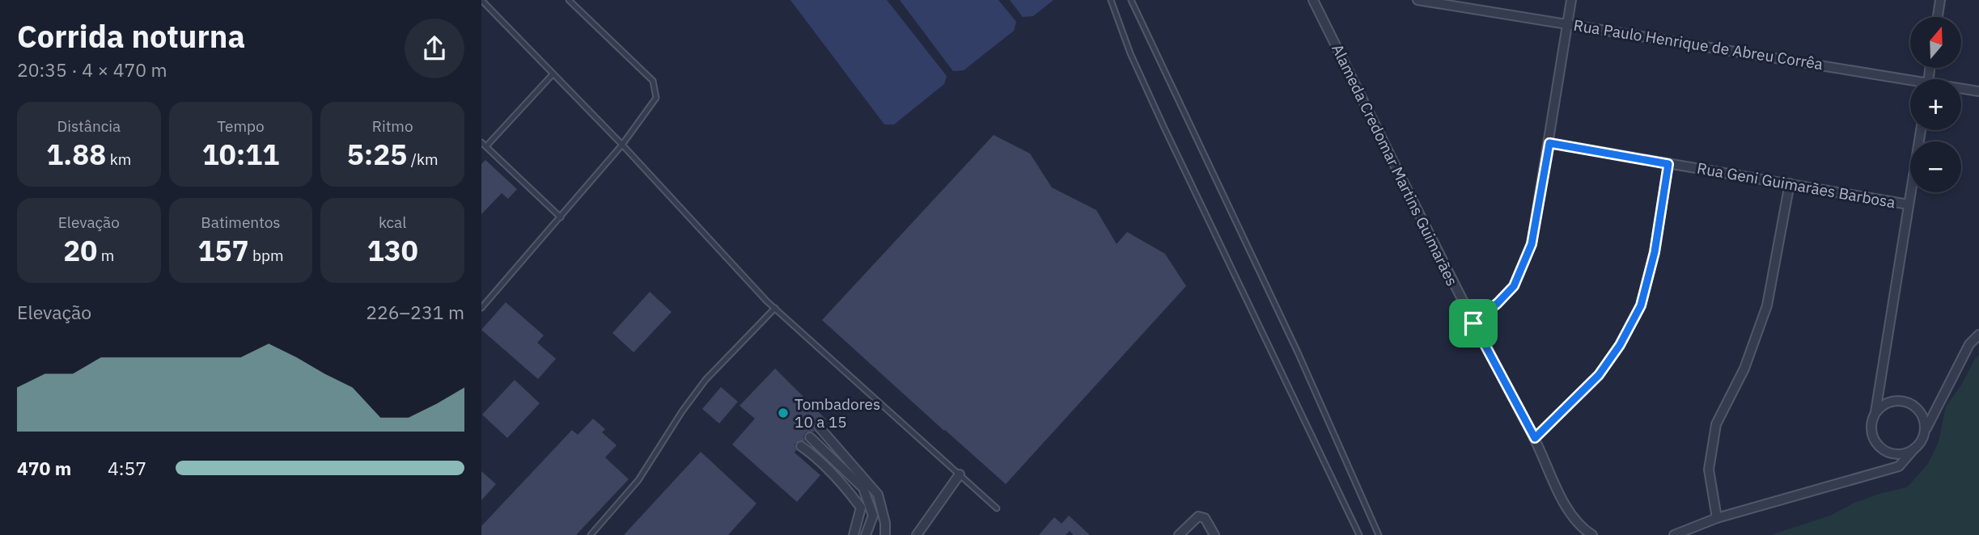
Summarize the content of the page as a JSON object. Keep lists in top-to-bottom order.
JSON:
{
  "streets": {
    "street": ["Rua Paulo Henrique de Abreu Corrêa", "Alameda Credomar Martins Guimarães", "Rua Geni Guimarães Barbosa"]
  },
  "places": ["Tombadores 10 a 15"],
  "north": "top",
  "page": {
    "heading": ["Corrida noturna", "20:35 · 4 × 470 m"],
    "map_buttons": ["+", "−"],
    "stats": [
      ["Distância", "1.88 km"],
      ["Tempo", "10:11"],
      ["Ritmo", "5:25 /km"],
      ["Elevação", "20 m"],
      ["Batimentos", "157 bpm"],
      ["kcal", "130"]
    ],
    "chart": ["Elevação", "226–231 m"],
    "list": [
      {
        "name": "470 m",
        "note": "4:57"
      }
    ]
  }
}
